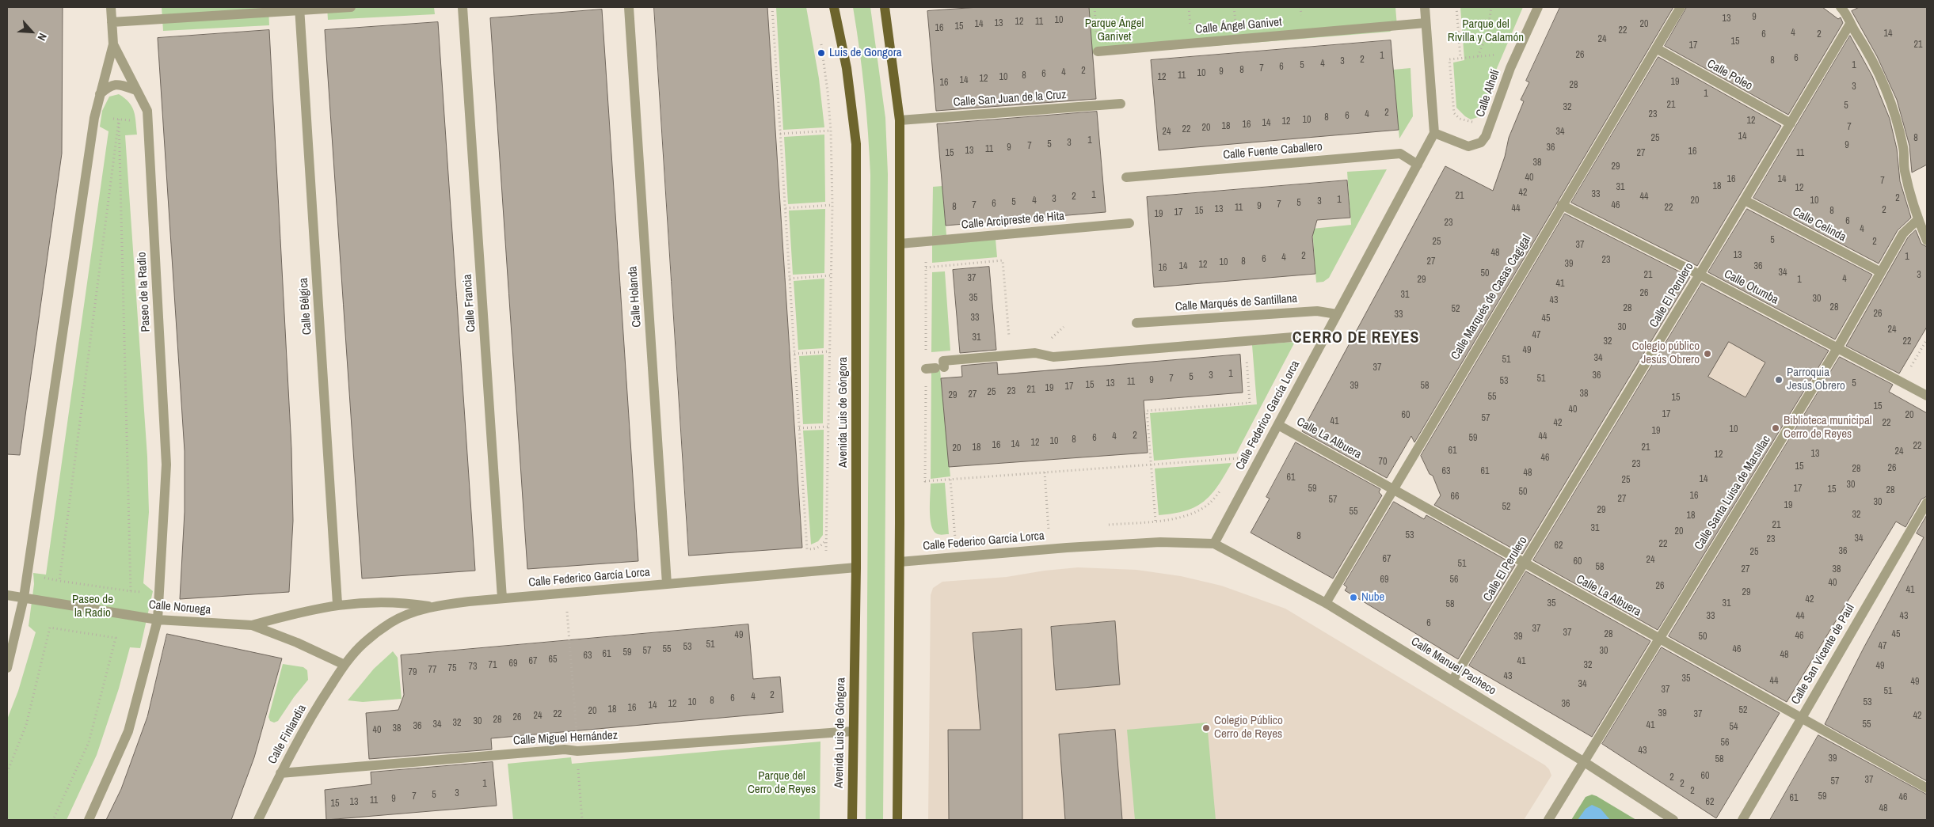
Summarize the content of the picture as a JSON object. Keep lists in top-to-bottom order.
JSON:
{
  "streets": {
    "main road": ["Avenida Luis de Góngora"],
    "street": [
      "Calle Ángel Ganivet",
      "Calle Poleo",
      "Calle Alhelí",
      "Calle San Juan de la Cruz",
      "Calle Fuente Caballero",
      "Calle Arcipreste de Hita",
      "Calle Celinda",
      "Calle Otumba",
      "Paseo de la Radio",
      "Calle El Perulero",
      "Calle Holanda",
      "Calle Marqués de Casas Cagigal",
      "Calle Francia",
      "Calle Marqués de Santillana",
      "Calle Bélgica",
      "Calle Federico García Lorca",
      "Calle La Albuera",
      "Calle Santa Luisa de Marsillac",
      "Calle Noruega",
      "Calle San Vicente de Paul",
      "Calle Manuel Pacheco",
      "Calle Finlandia",
      "Calle Miguel Hernández"
    ]
  },
  "crossings": [
    ["Calle Poleo", "Calle El Perulero"],
    ["Calle Poleo", "Calle Marqués de Casas Cagigal"],
    ["Calle Alhelí", "Calle Federico García Lorca"],
    ["Calle Fuente Caballero", "Calle Federico García Lorca"],
    ["Calle Celinda", "Calle El Perulero"],
    ["Calle Celinda", "Calle Santa Luisa de Marsillac"],
    ["Calle Otumba", "Calle El Perulero"],
    ["Calle Otumba", "Calle Marqués de Casas Cagigal"],
    ["Calle Otumba", "Calle Santa Luisa de Marsillac"],
    ["Paseo de la Radio", "Calle Noruega"],
    ["Calle El Perulero", "Calle La Albuera"],
    ["Calle El Perulero", "Calle Manuel Pacheco"],
    ["Calle Holanda", "Calle Federico García Lorca"],
    ["Calle Marqués de Casas Cagigal", "Calle La Albuera"],
    ["Calle Marqués de Casas Cagigal", "Calle Manuel Pacheco"],
    ["Calle Francia", "Calle Federico García Lorca"],
    ["Calle Marqués de Santillana", "Calle Federico García Lorca"],
    ["Avenida Luis de Góngora", "Calle Federico García Lorca"],
    ["Avenida Luis de Góngora", "Calle Miguel Hernández"],
    ["Calle Federico García Lorca", "Calle La Albuera"],
    ["Calle Federico García Lorca", "Calle Noruega"],
    ["Calle Federico García Lorca", "Calle Manuel Pacheco"],
    ["Calle Federico García Lorca", "Calle Finlandia"],
    ["Calle La Albuera", "Calle Santa Luisa de Marsillac"],
    ["Calle La Albuera", "Calle San Vicente de Paul"],
    ["Calle Santa Luisa de Marsillac", "Calle Manuel Pacheco"],
    ["Calle Noruega", "Calle Finlandia"],
    ["Calle Finlandia", "Calle Miguel Hernández"]
  ],
  "districts": ["CERRO DE REYES"],
  "parks": [
    "Parque Ángel Ganivet",
    "Parque del Rivilla y Calamón",
    "Paseo de la Radio",
    "Parque del Cerro de Reyes"
  ],
  "places": [
    "Luis de Gongora",
    "Colegio público Jesús Obrero",
    "Parroquia Jesús Obrero",
    "Biblioteca municipal Cerro de Reyes",
    "Nube",
    "Colegio Público Cerro de Reyes"
  ],
  "house_numbers": [
    "9",
    "13",
    "10",
    "12",
    "11",
    "13",
    "14",
    "20",
    "15",
    "16",
    "22",
    "4",
    "14",
    "6",
    "2",
    "24",
    "15",
    "21",
    "17",
    "26",
    "1",
    "6",
    "2",
    "8",
    "3",
    "4",
    "5",
    "1",
    "6",
    "7",
    "8",
    "2",
    "9",
    "4",
    "10",
    "6",
    "8",
    "11",
    "10",
    "12",
    "12",
    "14",
    "19",
    "16",
    "28",
    "3",
    "1",
    "21",
    "5",
    "32",
    "2",
    "4",
    "23",
    "6",
    "8",
    "10",
    "12",
    "12",
    "14",
    "16",
    "18",
    "7",
    "20",
    "22",
    "24",
    "34",
    "14",
    "25",
    "8",
    "1",
    "3",
    "5",
    "9",
    "7",
    "9",
    "36",
    "11",
    "13",
    "16",
    "15",
    "27",
    "11",
    "38",
    "29",
    "40",
    "16",
    "14",
    "7",
    "18",
    "31",
    "12",
    "42",
    "33",
    "1",
    "21",
    "2",
    "44",
    "2",
    "3",
    "1",
    "4",
    "20",
    "10",
    "3",
    "5",
    "5",
    "6",
    "7",
    "7",
    "46",
    "9",
    "8",
    "11",
    "22",
    "44",
    "13",
    "2",
    "15",
    "8",
    "17",
    "19",
    "6",
    "23",
    "4",
    "5",
    "25",
    "2",
    "37",
    "48",
    "13",
    "2",
    "1",
    "4",
    "6",
    "23",
    "8",
    "27",
    "10",
    "39",
    "12",
    "14",
    "36",
    "16",
    "34",
    "50",
    "21",
    "3",
    "37",
    "4",
    "29",
    "1",
    "41",
    "26",
    "31",
    "35",
    "30",
    "43",
    "28",
    "28",
    "52",
    "26",
    "33",
    "33",
    "45",
    "30",
    "24",
    "47",
    "31",
    "32",
    "22",
    "49",
    "34",
    "51",
    "37",
    "1",
    "3",
    "36",
    "5",
    "7",
    "51",
    "9",
    "53",
    "11",
    "13",
    "5",
    "15",
    "39",
    "58",
    "17",
    "19",
    "21",
    "23",
    "25",
    "38",
    "27",
    "29",
    "55",
    "15",
    "15",
    "40",
    "17",
    "60",
    "20",
    "57",
    "41",
    "42",
    "22",
    "10",
    "19",
    "2",
    "4",
    "44",
    "6",
    "59",
    "8",
    "10",
    "12",
    "14",
    "16",
    "22",
    "18",
    "21",
    "20",
    "61",
    "24",
    "13",
    "12",
    "46",
    "70",
    "23",
    "15",
    "26",
    "28",
    "63",
    "61",
    "48",
    "61",
    "14",
    "25",
    "30",
    "59",
    "17",
    "15",
    "28",
    "50",
    "16",
    "66",
    "27",
    "57",
    "30",
    "19",
    "52",
    "29",
    "55",
    "32",
    "18",
    "21",
    "31",
    "20",
    "53",
    "8",
    "34",
    "23",
    "22",
    "62",
    "36",
    "25",
    "67",
    "24",
    "60",
    "51",
    "58",
    "27",
    "38",
    "69",
    "56",
    "40",
    "26",
    "41",
    "29",
    "42",
    "35",
    "31",
    "58",
    "33",
    "44",
    "43",
    "6",
    "37",
    "37",
    "28",
    "45",
    "49",
    "46",
    "39",
    "50",
    "51",
    "47",
    "53",
    "55",
    "46",
    "57",
    "30",
    "59",
    "61",
    "48",
    "63",
    "65",
    "67",
    "41",
    "69",
    "71",
    "32",
    "49",
    "73",
    "75",
    "77",
    "79",
    "43",
    "35",
    "44",
    "49",
    "34",
    "37",
    "51",
    "2",
    "4",
    "6",
    "8",
    "10",
    "53",
    "12",
    "36",
    "14",
    "16",
    "18",
    "52",
    "20",
    "39",
    "22",
    "37",
    "24",
    "42",
    "26",
    "28",
    "30",
    "32",
    "34",
    "55",
    "41",
    "36",
    "54",
    "38",
    "40",
    "56",
    "43",
    "39",
    "58",
    "60",
    "2",
    "37",
    "57",
    "1",
    "2",
    "2",
    "3",
    "5",
    "7",
    "59",
    "46",
    "61",
    "9",
    "11",
    "13",
    "62",
    "15",
    "48"
  ],
  "north": "bottom right"
}
